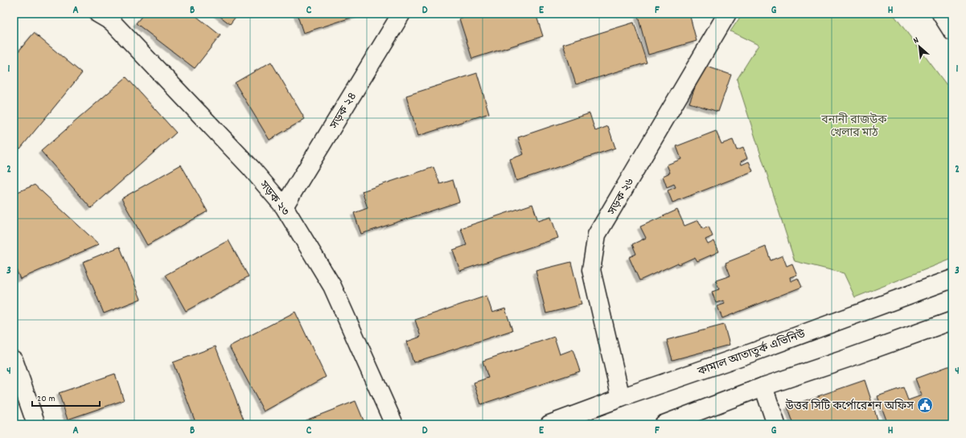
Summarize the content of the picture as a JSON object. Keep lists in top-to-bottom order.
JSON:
{
  "streets": {
    "street": [
      "সড়ক ২৪",
      "সড়ক ২৬",
      "সড়ক ২৩",
      "কামাল আতাতুর্ক এভিনিউ"
    ]
  },
  "crossings": [
    ["সড়ক ২৪", "সড়ক ২৩"],
    ["সড়ক ২৬", "কামাল আতাতুর্ক এভিনিউ"]
  ],
  "parks": ["বনানী রাজউক খেলার মাঠ"],
  "places": {
    "public building": ["উত্তর সিটি কর্পোরেশন অফিস"]
  },
  "scale_bar": "20 m",
  "north": "top left",
  "grid": {
    "columns": [
      "A",
      "B",
      "C",
      "D",
      "E",
      "F",
      "G",
      "H"
    ],
    "rows": [
      "1",
      "2",
      "3",
      "4"
    ]
  }
}
